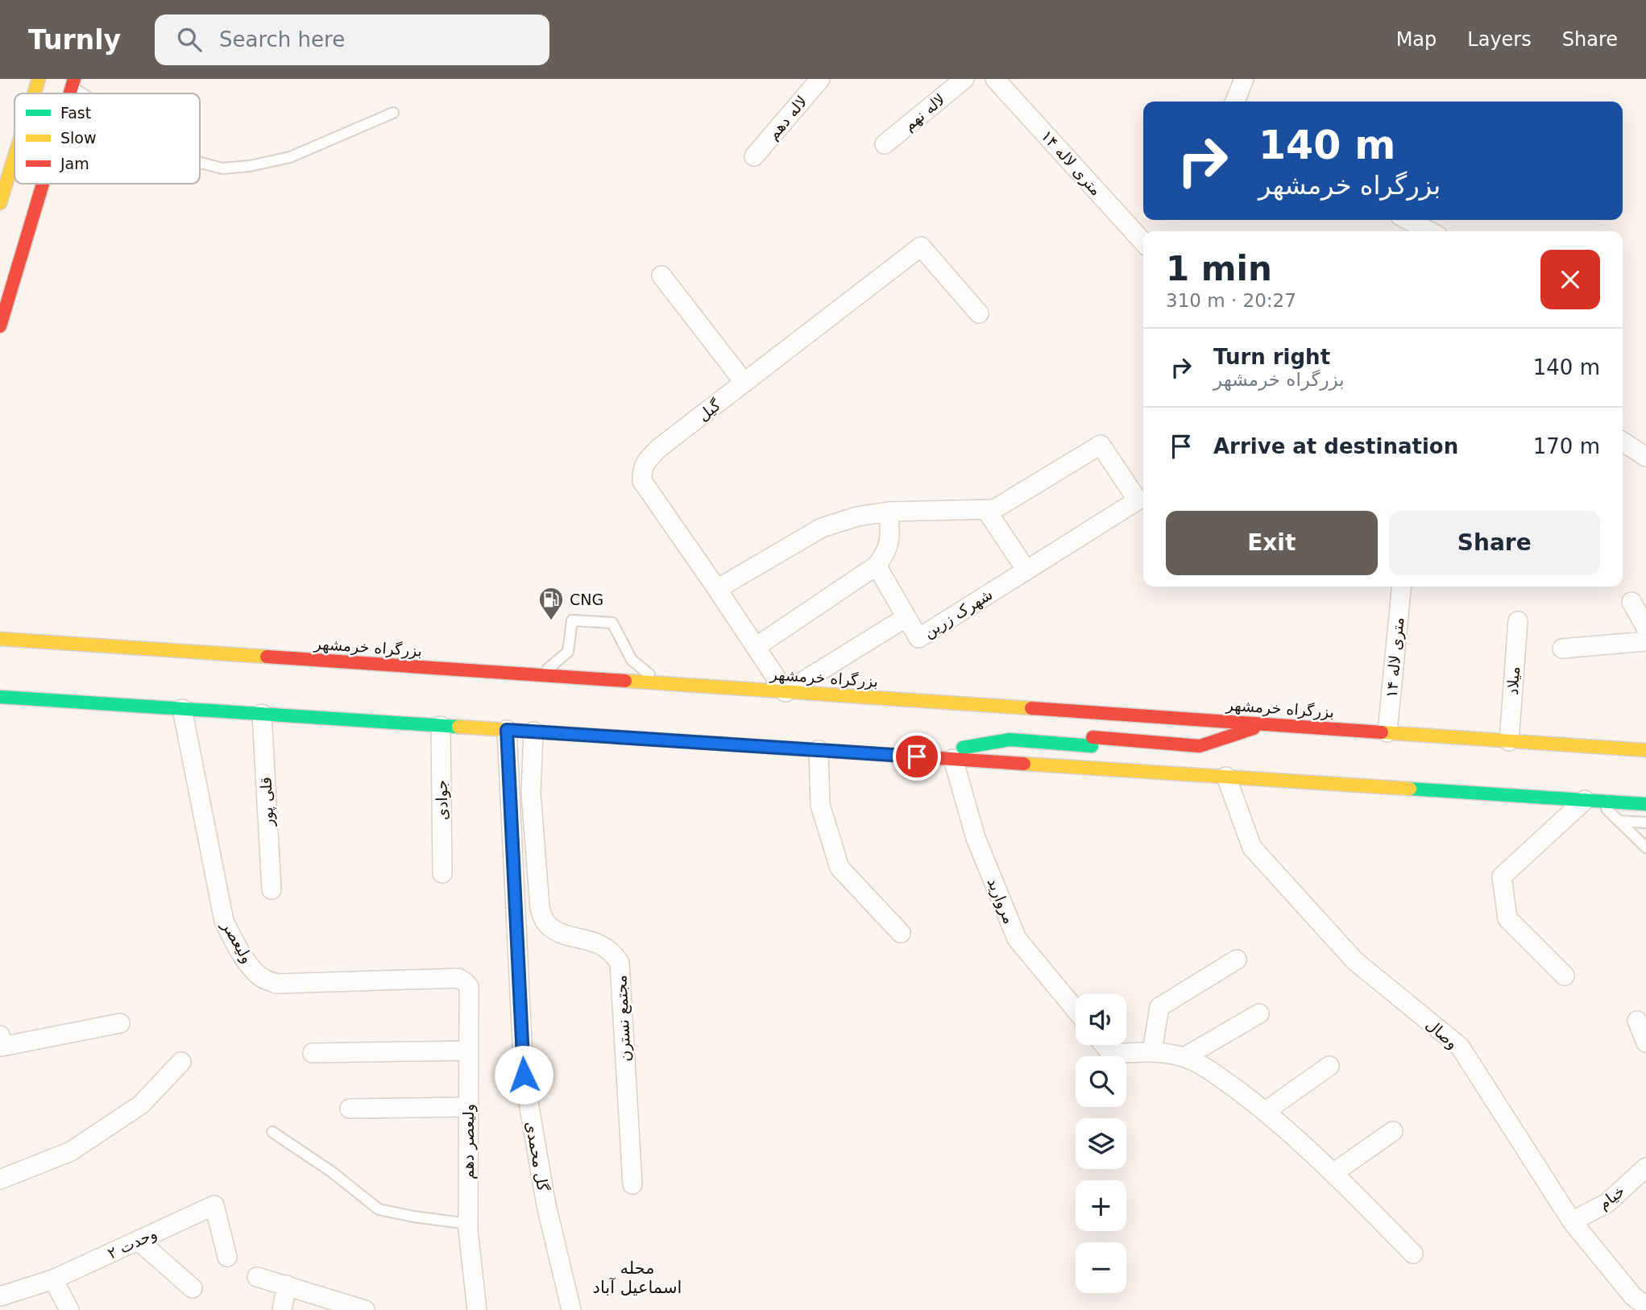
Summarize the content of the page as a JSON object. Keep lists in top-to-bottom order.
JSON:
{
  "streets": {
    "main road": ["بزرگراه خرمشهر"],
    "street": [
      "لاله نهم",
      "لاله دهم",
      "۱۴ متری لاله",
      "گیل",
      "شهرک زرین",
      "میلاد",
      "جوادی",
      "قلی پور",
      "مروارید",
      "ولیعصر",
      "مجتمع نسترن",
      "وصال",
      "ولیعصر دهم",
      "گل محمدی",
      "خیام",
      "وحدت ۲"
    ]
  },
  "crossings": [
    ["۱۴ متری لاله", "بزرگراه خرمشهر"],
    ["گیل", "شهرک زرین"],
    ["گیل", "بزرگراه خرمشهر"],
    ["شهرک زرین", "بزرگراه خرمشهر"],
    ["بزرگراه خرمشهر", "میلاد"],
    ["ولیعصر", "ولیعصر دهم"],
    ["وصال", "خیام"]
  ],
  "districts": ["محله اسماعیل آباد"],
  "places": {
    "fuel station": ["CNG"]
  },
  "legend": ["Fast", "Slow", "Jam"],
  "page": {
    "header": "Turnly",
    "search": "Search here",
    "nav": ["Map", "Layers", "Share"],
    "turn": ["140 m", "بزرگراه خرمشهر"],
    "heading": ["1 min", "310 m · 20:27"],
    "list": [
      {
        "name": "Turn right",
        "note": "بزرگراه خرمشهر",
        "value": "140 m"
      },
      {
        "name": "Arrive at destination",
        "value": "170 m"
      }
    ],
    "buttons": ["Exit", "Share"],
    "map_buttons": ["+", "−"]
  }
}
